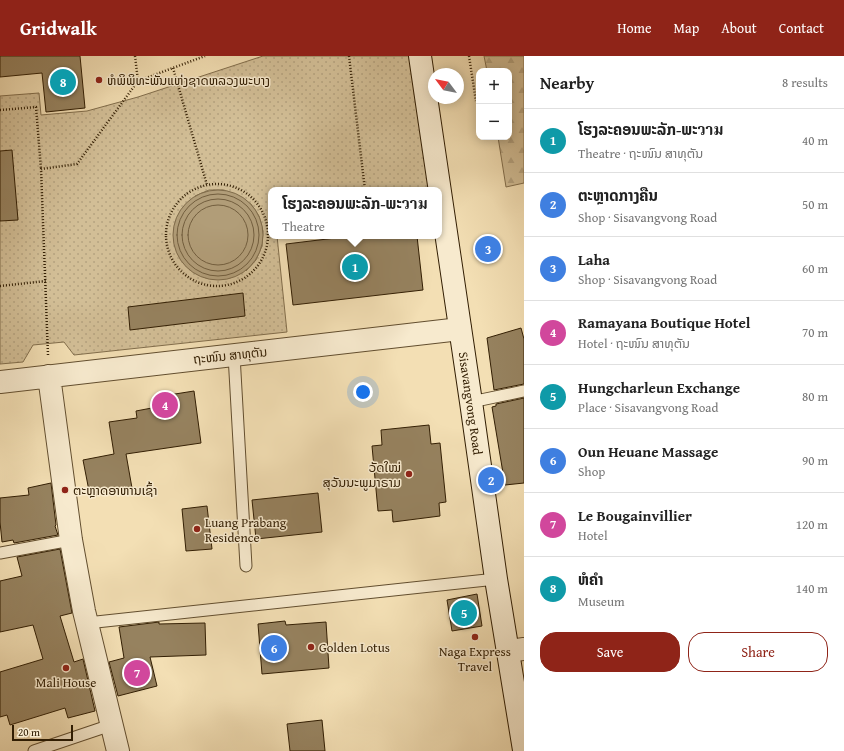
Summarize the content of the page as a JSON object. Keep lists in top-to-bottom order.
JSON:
{
  "streets": {
    "street": ["ຖະໜົນ ສາທຸຕັນ", "Sisavangvong Road"]
  },
  "crossings": [
    ["ຖະໜົນ ສາທຸຕັນ", "Sisavangvong Road"]
  ],
  "places": [
    "ຫໍພິພິທະພັນແຫ່ງຊາດຫລວງພະບາງ",
    "ວັດໃໝ່ ສຸວັນນະພູມາຣາມ",
    "ຕະຫຼາດອາຫານເຊົ້າ",
    "Luang Prabang Residence",
    "Naga Express Travel",
    "Golden Lotus",
    "Mali House"
  ],
  "scale_bar": "20 m",
  "north": "top left",
  "page": {
    "header": "Gridwalk",
    "nav": [
      "Home",
      "Map",
      "About",
      "Contact"
    ],
    "heading": ["Nearby", "8 results"],
    "pins": [
      "8",
      "3",
      "1",
      "4",
      "2",
      "5",
      "6",
      "7"
    ],
    "map_buttons": ["+", "−"],
    "list": [
      {
        "mark": "1",
        "name": "ໂຮງລະຄອນພະລັກ-ພະวาม",
        "note": "Theatre · ຖະໜົນ ສາທຸຕັນ",
        "value": "40 m"
      },
      {
        "mark": "2",
        "name": "ຕະຫຼາດກາງຄືນ",
        "note": "Shop · Sisavangvong Road",
        "value": "50 m"
      },
      {
        "mark": "3",
        "name": "Laha",
        "note": "Shop · Sisavangvong Road",
        "value": "60 m"
      },
      {
        "mark": "4",
        "name": "Ramayana Boutique Hotel",
        "note": "Hotel · ຖະໜົນ ສາທຸຕັນ",
        "value": "70 m"
      },
      {
        "mark": "5",
        "name": "Hungcharleun Exchange",
        "note": "Place · Sisavangvong Road",
        "value": "80 m"
      },
      {
        "mark": "6",
        "name": "Oun Heuane Massage",
        "note": "Shop",
        "value": "90 m"
      },
      {
        "mark": "7",
        "name": "Le Bougainvillier",
        "note": "Hotel",
        "value": "120 m"
      },
      {
        "mark": "8",
        "name": "ຫໍຄຳ",
        "note": "Museum",
        "value": "140 m"
      }
    ],
    "popup": ["ໂຮງລະຄອນພະລັກ-ພະวาม", "Theatre"],
    "buttons": ["Save", "Share"],
    "scale": "20 m"
  }
}
